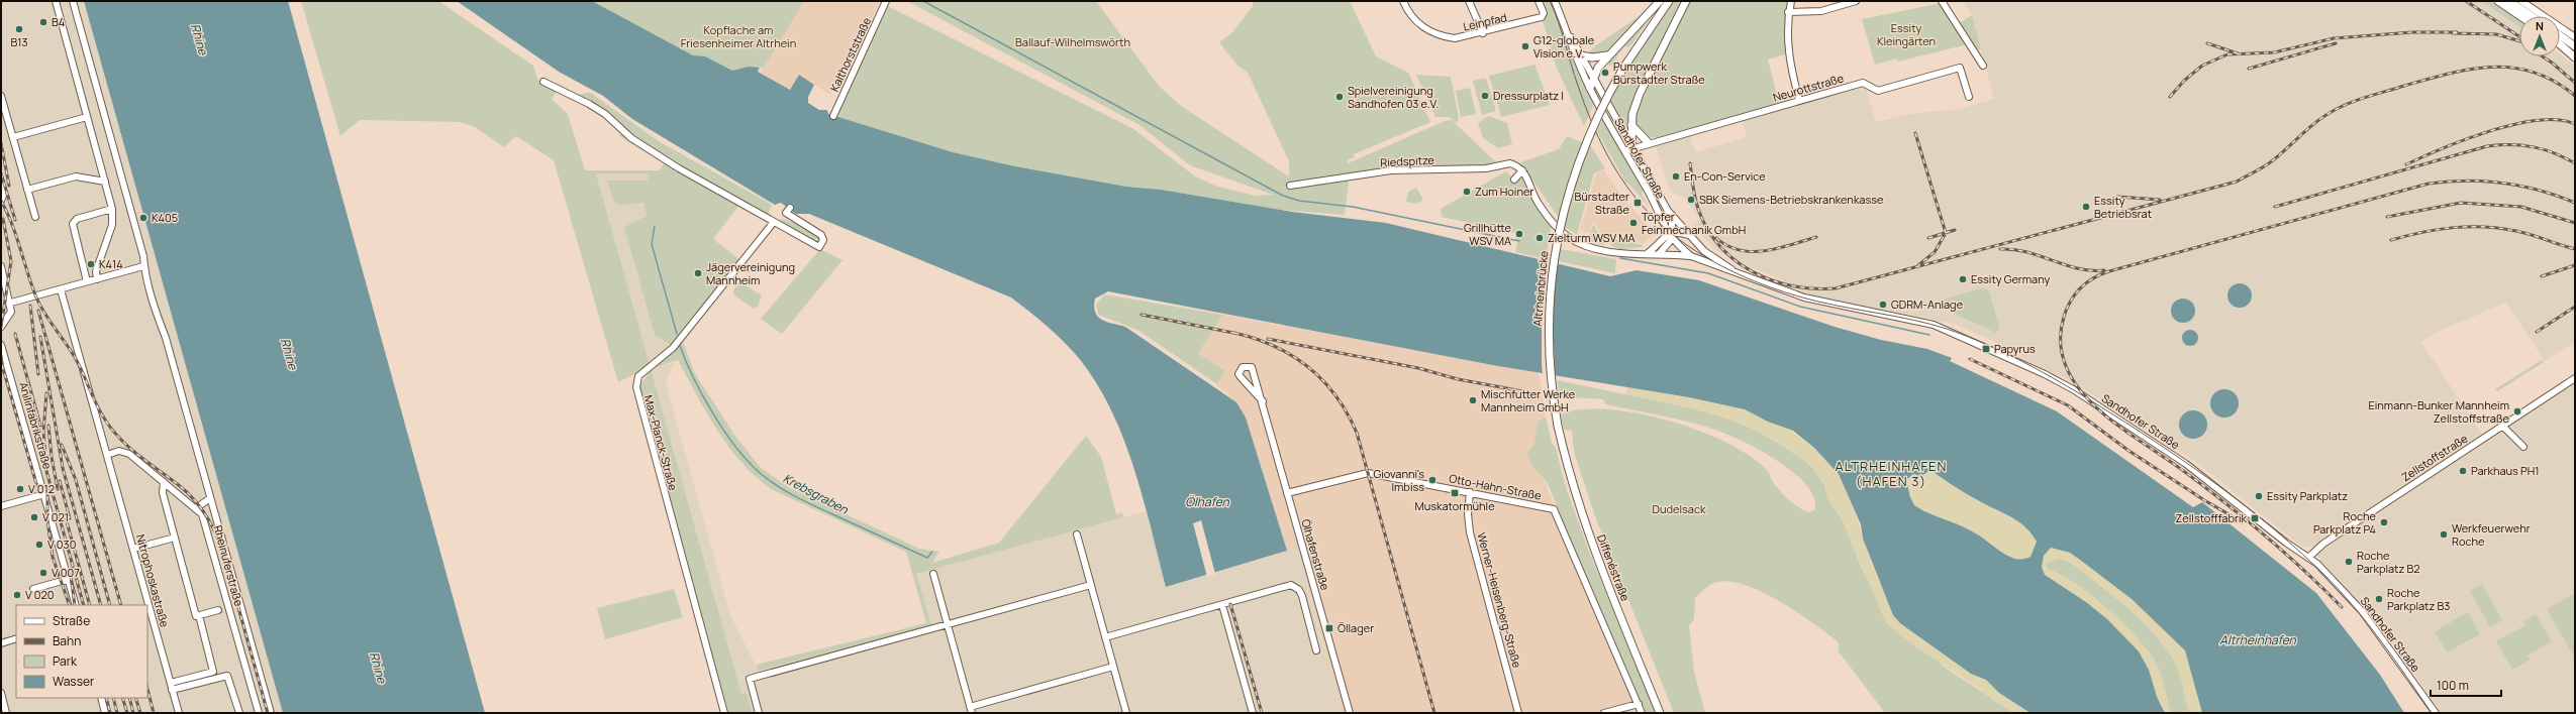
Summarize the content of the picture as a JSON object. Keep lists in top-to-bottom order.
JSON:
{
  "streets": {
    "main road": ["Altrheinbrücke", "Diffenéstraße"],
    "street": [
      "Leinpfad",
      "Kalthorststraße",
      "Neurottstraße",
      "Sandhofer Straße",
      "Riedspitze",
      "Anilinfabrikstraße",
      "Max-Planck-Straße",
      "Zellstoffstraße",
      "Otto-Hahn-Straße",
      "Ölhafenstraße",
      "Rheinuferstraße",
      "Nitrophoskastraße",
      "Werner-Heisenberg-Straße"
    ]
  },
  "crossings": [
    ["Neurottstraße", "Sandhofer Straße"],
    ["Sandhofer Straße", "Zellstoffstraße"],
    ["Altrheinbrücke", "Diffenéstraße"],
    ["Otto-Hahn-Straße", "Ölhafenstraße"],
    ["Otto-Hahn-Straße", "Werner-Heisenberg-Straße"],
    ["Rheinuferstraße", "Nitrophoskastraße"]
  ],
  "districts": ["ALTRHEINHAFEN (HAFEN 3)"],
  "water": [
    "Rhine",
    "Krebsgraben",
    "Ölhafen",
    "Altrheinhafen"
  ],
  "parks": [
    "Essity Kleingärten",
    "Kopflache am Friesenheimer Altrhein",
    "Ballauf-Wilhelmswörth",
    "Dudelsack"
  ],
  "places": {
    "other": [
      "B4",
      "B13",
      "G12-globale Vision e.V.",
      "Pumpwerk Bürstadter Straße",
      "Dressurplatz I",
      "Spielvereinigung Sandhofen 03 e.V.",
      "En-Con-Service",
      "Zum Hoiner",
      "SBK Siemens-Betriebskrankenkasse",
      "Essity Betriebsrat",
      "K405",
      "Töpfer Feinmechanik GmbH",
      "Grillhütte WSV MA",
      "Zielturm WSV MA",
      "K414",
      "Jägervereinigung Mannheim",
      "Essity Germany",
      "GDRM-Anlage",
      "Mischfutter Werke Mannheim GmbH",
      "Einmann-Bunker Mannheim Zellstoffstraße",
      "Parkhaus PH1",
      "Giovanni's Imbiss",
      "V 012",
      "Essity Parkplatz",
      "V 021",
      "Roche Parkplatz P4",
      "Werkfeuerwehr Roche",
      "V 030",
      "Roche Parkplatz B2",
      "V 007",
      "V 020",
      "Roche Parkplatz B3"
    ],
    "transit": [
      "Bürstadter Straße",
      "Papyrus",
      "Muskatormühle",
      "Zellstofffabrik",
      "Öllager"
    ]
  },
  "legend": [
    "Straße",
    "Bahn",
    "Park",
    "Wasser"
  ],
  "scale_bar": "100 m",
  "north": "top"
}
